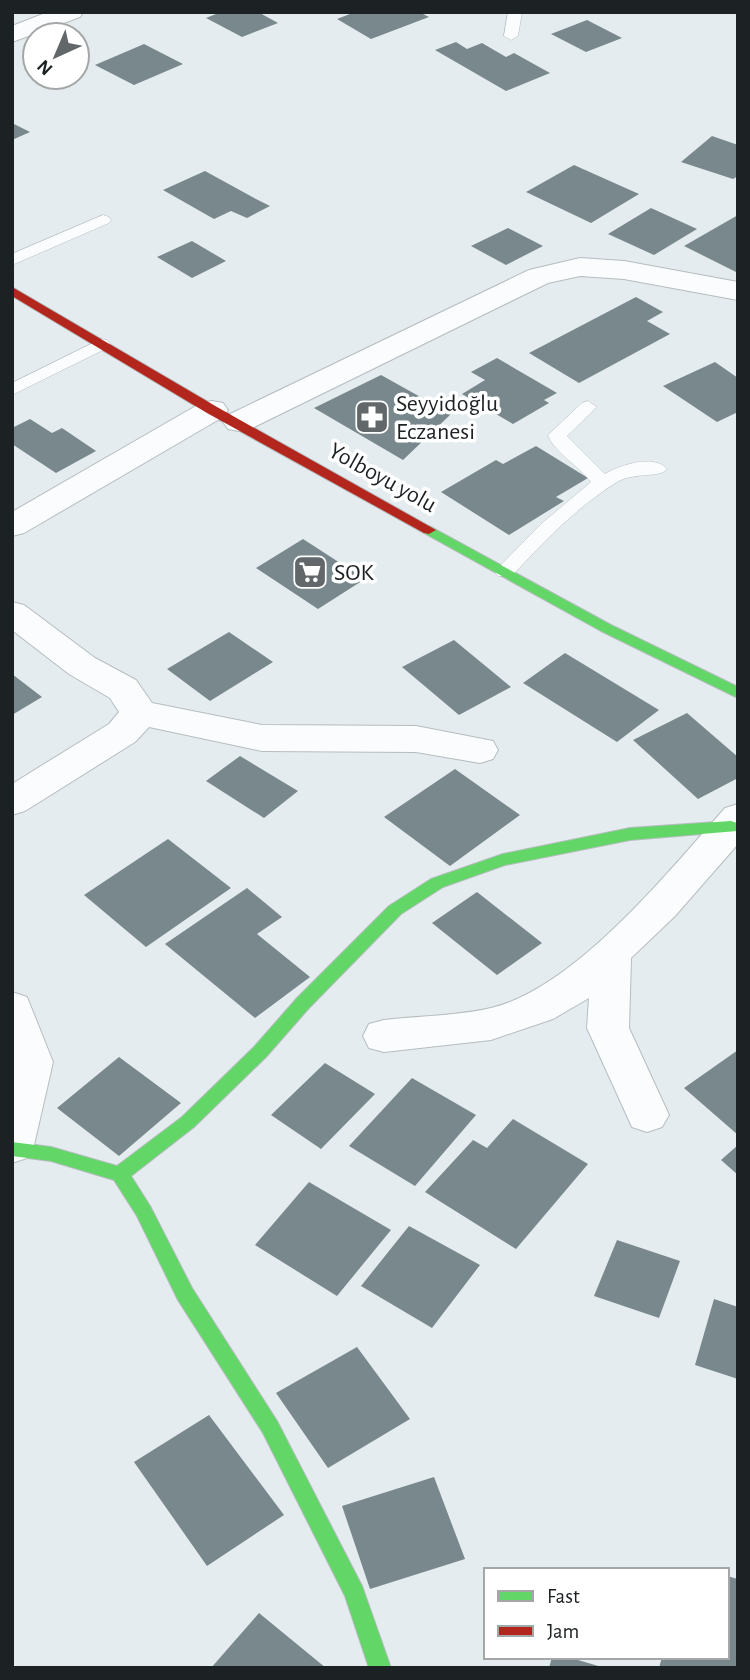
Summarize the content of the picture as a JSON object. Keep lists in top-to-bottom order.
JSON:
{
  "streets": {
    "street": ["Yolboyu yolu"]
  },
  "places": {
    "pharmacy": ["Seyyidoğlu Eczanesi"],
    "supermarket": ["SOK"]
  },
  "legend": ["Fast", "Jam"],
  "north": "bottom left"
}
